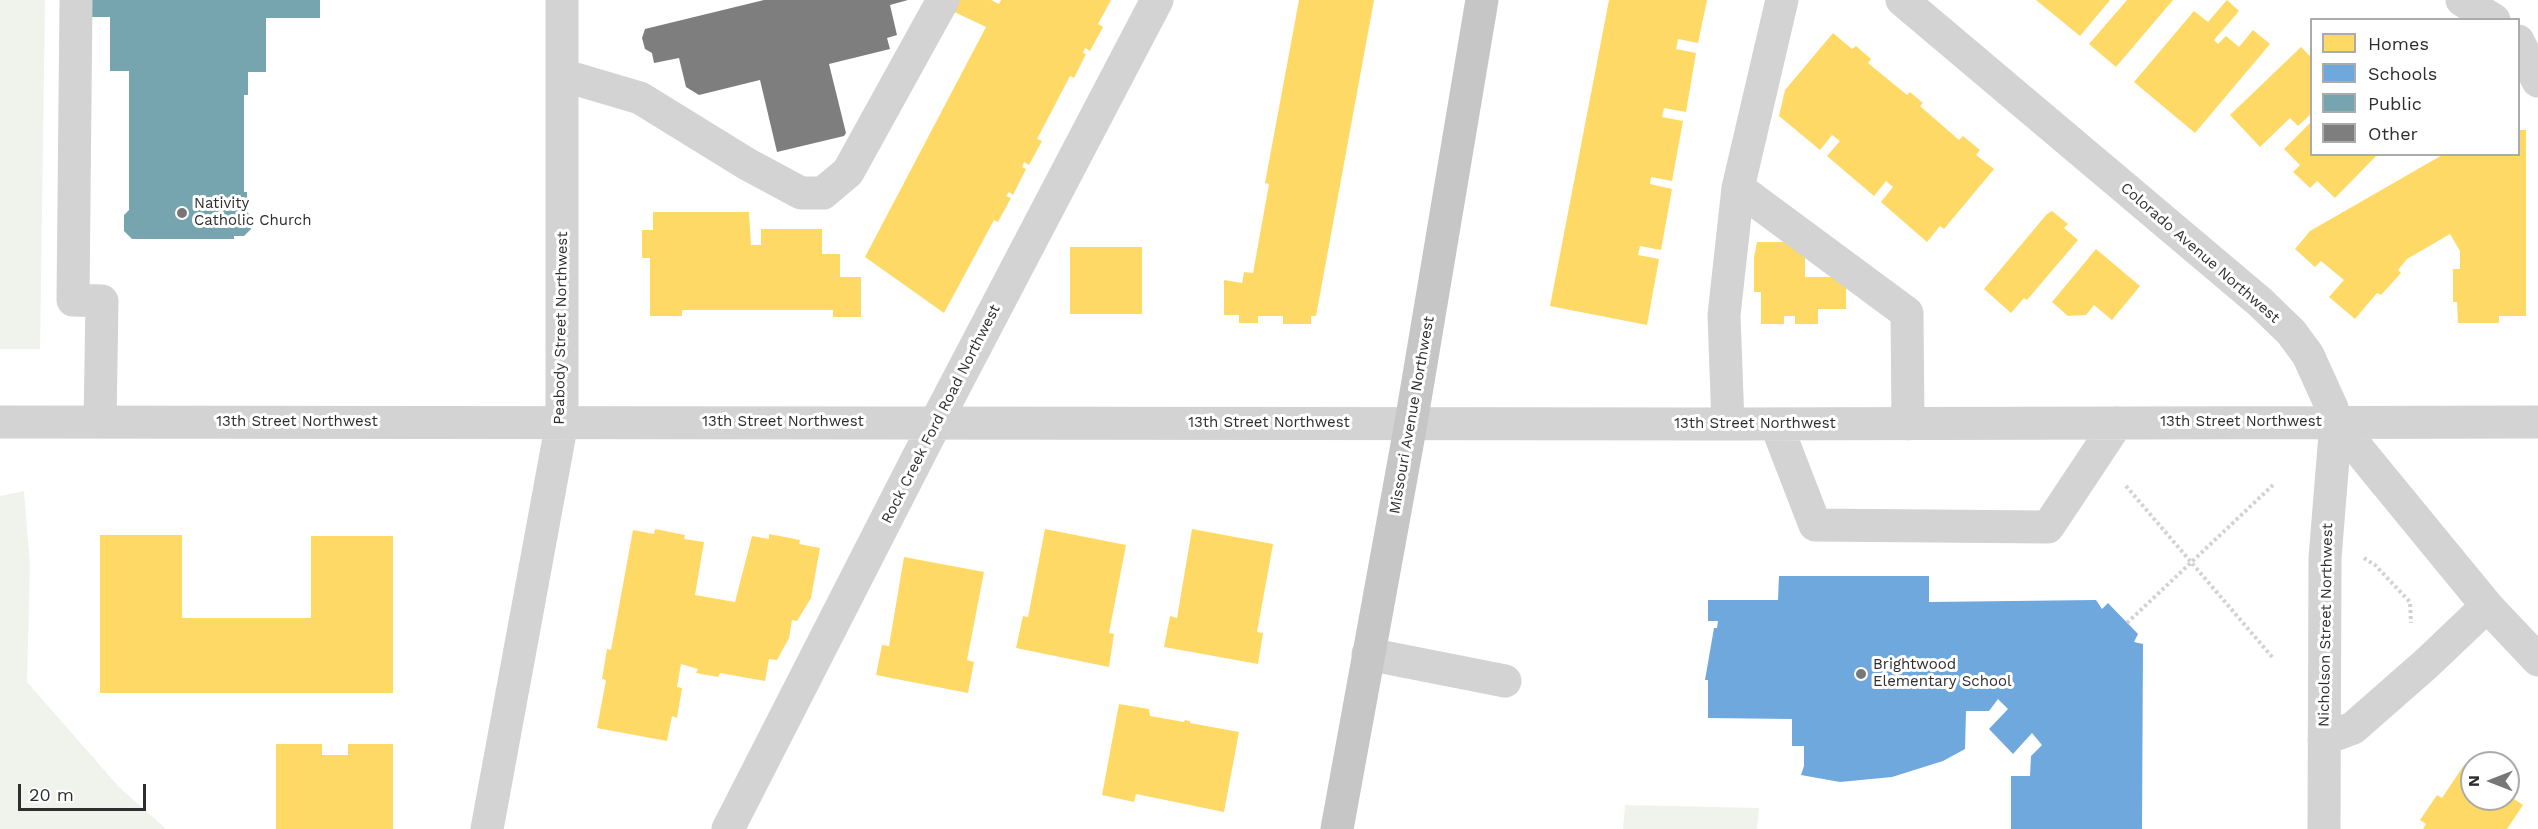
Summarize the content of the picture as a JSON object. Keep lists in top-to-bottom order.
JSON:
{
  "streets": {
    "main road": ["Missouri Avenue Northwest"],
    "street": [
      "Colorado Avenue Northwest",
      "Peabody Street Northwest",
      "Rock Creek Ford Road Northwest",
      "13th Street Northwest",
      "Nicholson Street Northwest"
    ]
  },
  "crossings": [
    ["Colorado Avenue Northwest", "13th Street Northwest"],
    ["Colorado Avenue Northwest", "Nicholson Street Northwest"],
    ["Peabody Street Northwest", "13th Street Northwest"],
    ["Rock Creek Ford Road Northwest", "13th Street Northwest"],
    ["Missouri Avenue Northwest", "13th Street Northwest"],
    ["13th Street Northwest", "Nicholson Street Northwest"]
  ],
  "places": ["Nativity Catholic Church", "Brightwood Elementary School"],
  "legend": [
    "Homes",
    "Schools",
    "Public",
    "Other"
  ],
  "scale_bar": "20 m",
  "north": "left"
}
